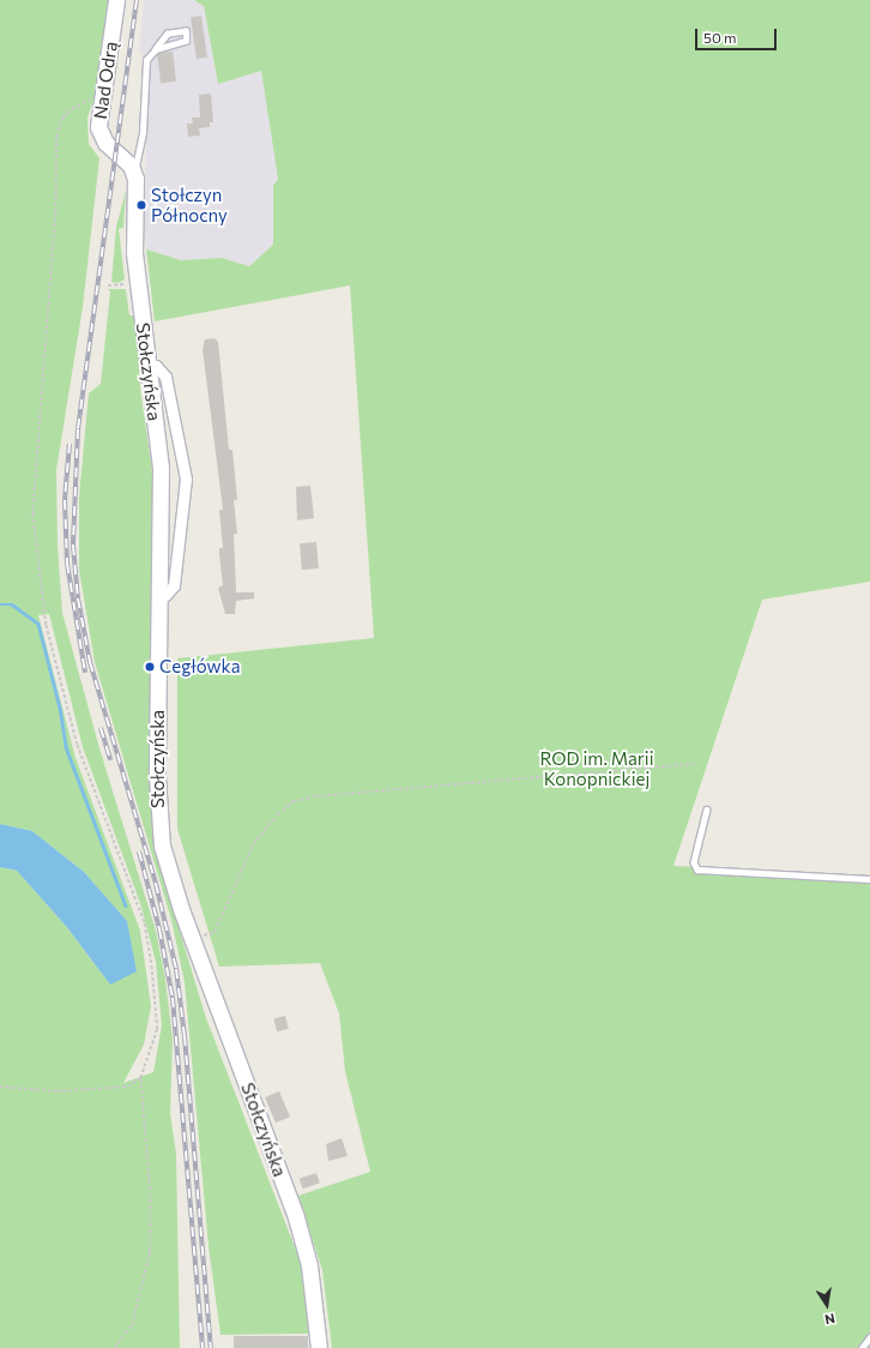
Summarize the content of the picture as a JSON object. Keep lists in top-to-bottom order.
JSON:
{
  "streets": {
    "street": ["Nad Odrą", "Stołczyńska"]
  },
  "crossings": [
    ["Nad Odrą", "Stołczyńska"]
  ],
  "parks": ["ROD im. Marii Konopnickiej"],
  "places": ["Stołczyn Północny", "Cegłówka"],
  "scale_bar": "50 m",
  "north": "bottom"
}
